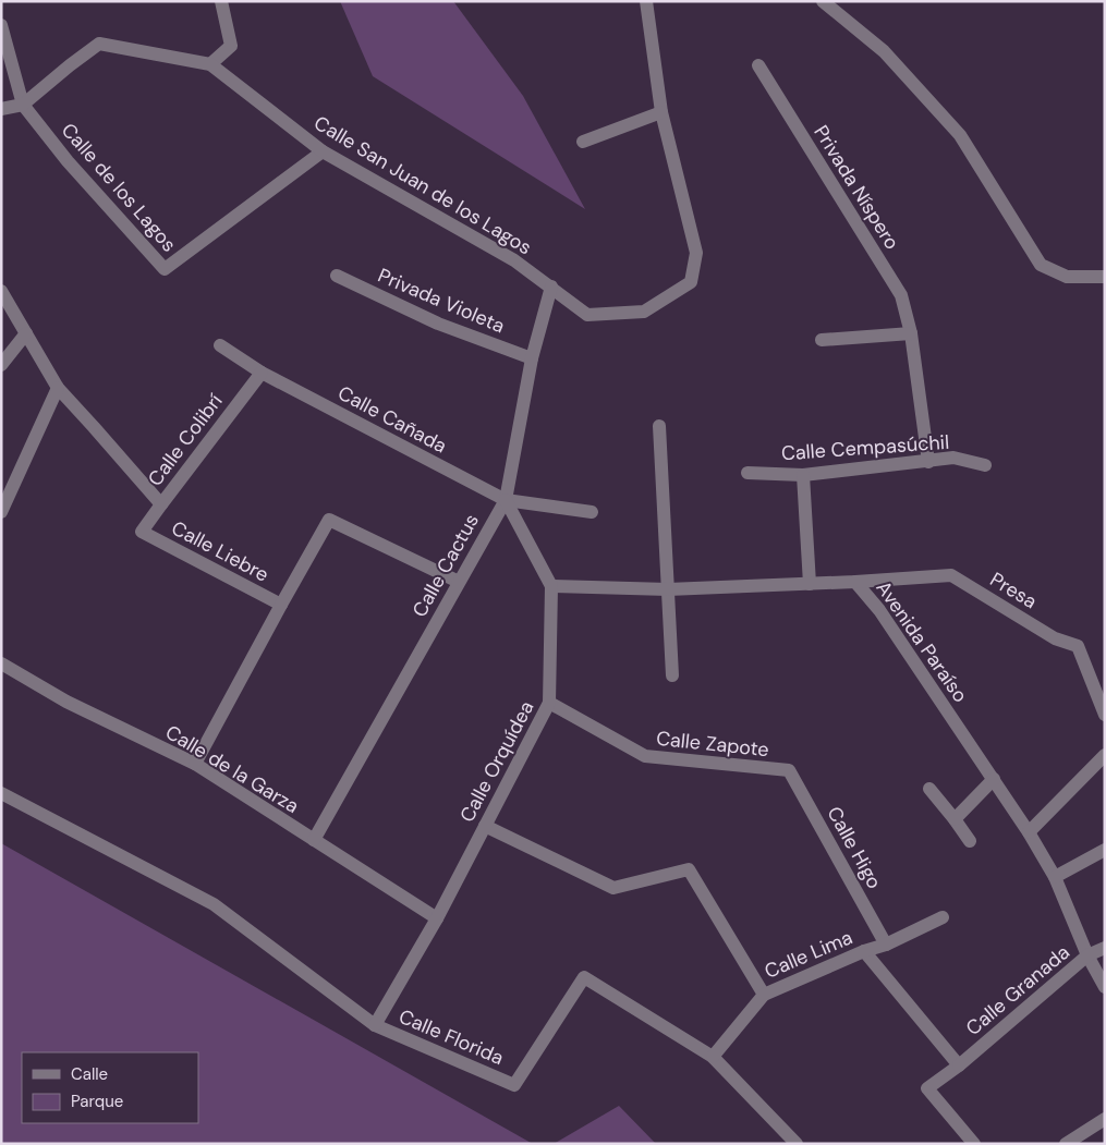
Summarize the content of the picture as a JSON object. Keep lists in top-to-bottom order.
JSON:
{
  "streets": {
    "street": [
      "Calle San Juan de los Lagos",
      "Calle de los Lagos",
      "Privada Níspero",
      "Privada Violeta",
      "Calle Cañada",
      "Calle Colibrí",
      "Calle Cempasúchil",
      "Calle Liebre",
      "Calle Cactus",
      "Presa",
      "Avenida Paraíso",
      "Calle Zapote",
      "Calle Orquídea",
      "Calle de la Garza",
      "Calle Higo",
      "Calle Lima",
      "Calle Granada",
      "Calle Florida"
    ]
  },
  "crossings": [
    ["Calle San Juan de los Lagos", "Calle de los Lagos"],
    ["Calle San Juan de los Lagos", "Calle Cactus"],
    ["Privada Níspero", "Calle Cempasúchil"],
    ["Privada Violeta", "Calle Cactus"],
    ["Calle Cañada", "Calle Colibrí"],
    ["Calle Cañada", "Calle Cactus"],
    ["Calle Cañada", "Calle Orquídea"],
    ["Calle Colibrí", "Calle Liebre"],
    ["Calle Cactus", "Calle Orquídea"],
    ["Calle Cactus", "Calle de la Garza"],
    ["Presa", "Avenida Paraíso"],
    ["Avenida Paraíso", "Calle Orquídea"],
    ["Avenida Paraíso", "Calle Granada"],
    ["Calle Zapote", "Calle Orquídea"],
    ["Calle Zapote", "Calle Higo"],
    ["Calle Orquídea", "Calle de la Garza"],
    ["Calle Orquídea", "Calle Florida"],
    ["Calle Higo", "Calle Lima"],
    ["Calle Lima", "Calle Florida"]
  ],
  "legend": ["Calle", "Parque"]
}
